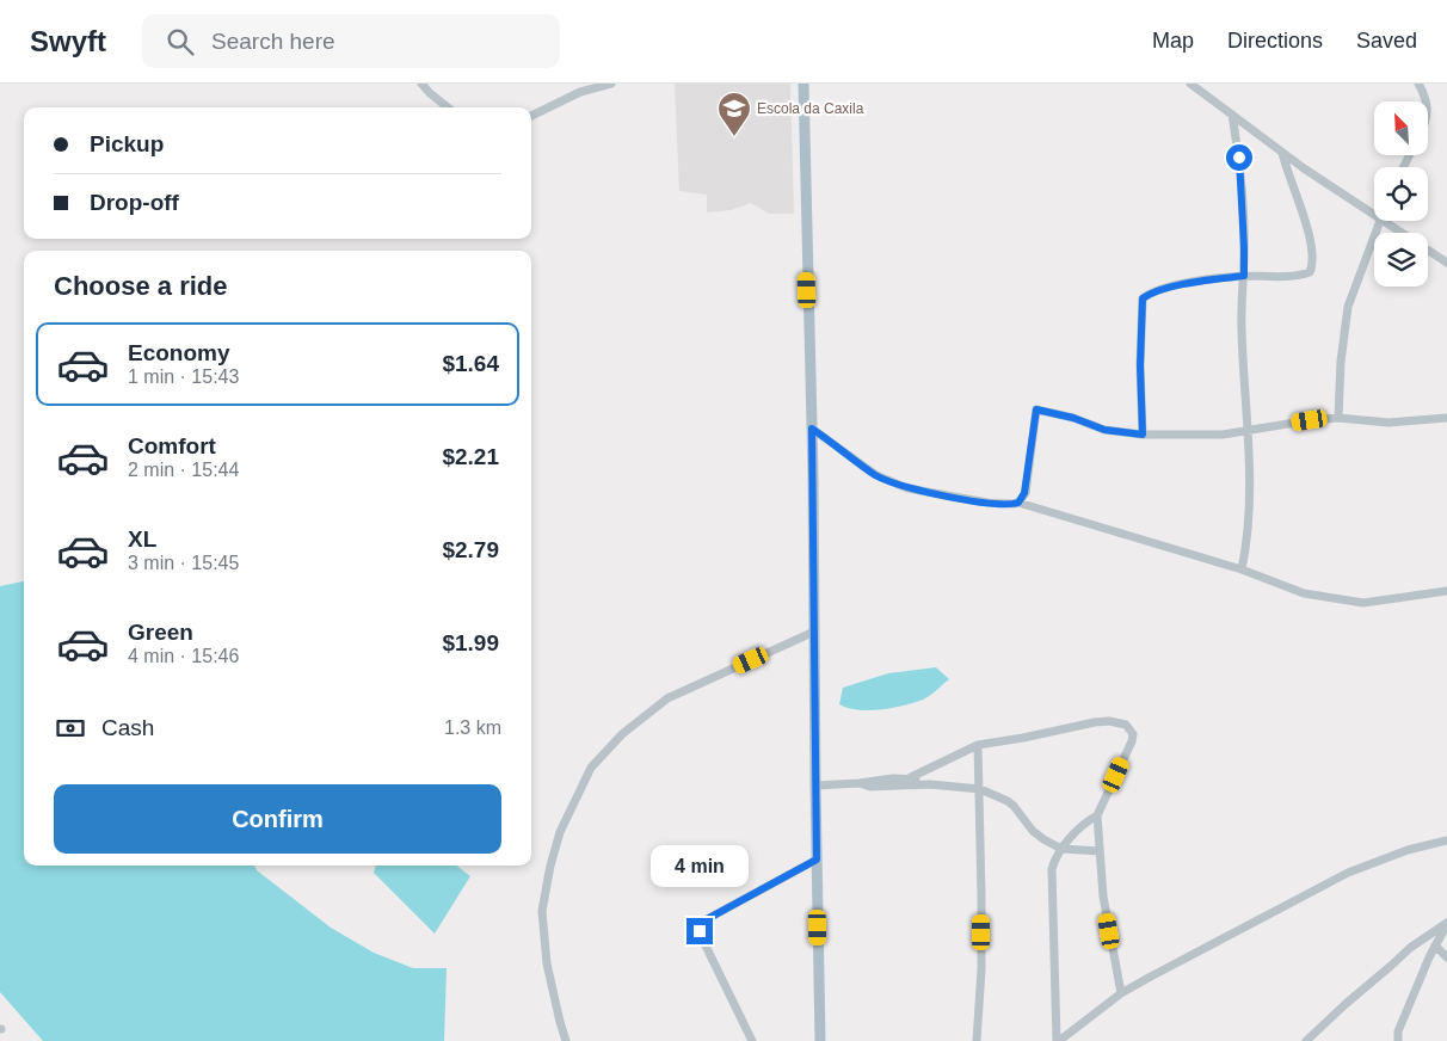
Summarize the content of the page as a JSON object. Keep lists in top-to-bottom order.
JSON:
{
  "places": {
    "school or university": ["Escola da Caxila"]
  },
  "north": "top left",
  "page": {
    "header": "Swyft",
    "search": "Search here",
    "nav": ["Map", "Directions", "Saved"],
    "banner": ["Pickup", "Drop-off"],
    "heading": "Choose a ride",
    "list": [
      {
        "name": "Economy",
        "note": "1 min · 15:43",
        "value": "$1.64"
      },
      {
        "name": "Comfort",
        "note": "2 min · 15:44",
        "value": "$2.21"
      },
      {
        "name": "XL",
        "note": "3 min · 15:45",
        "value": "$2.79"
      },
      {
        "name": "Green",
        "note": "4 min · 15:46",
        "value": "$1.99"
      }
    ],
    "pay": ["Cash", "1.3 km"],
    "buttons": "Confirm",
    "bubble": "4 min"
  }
}
